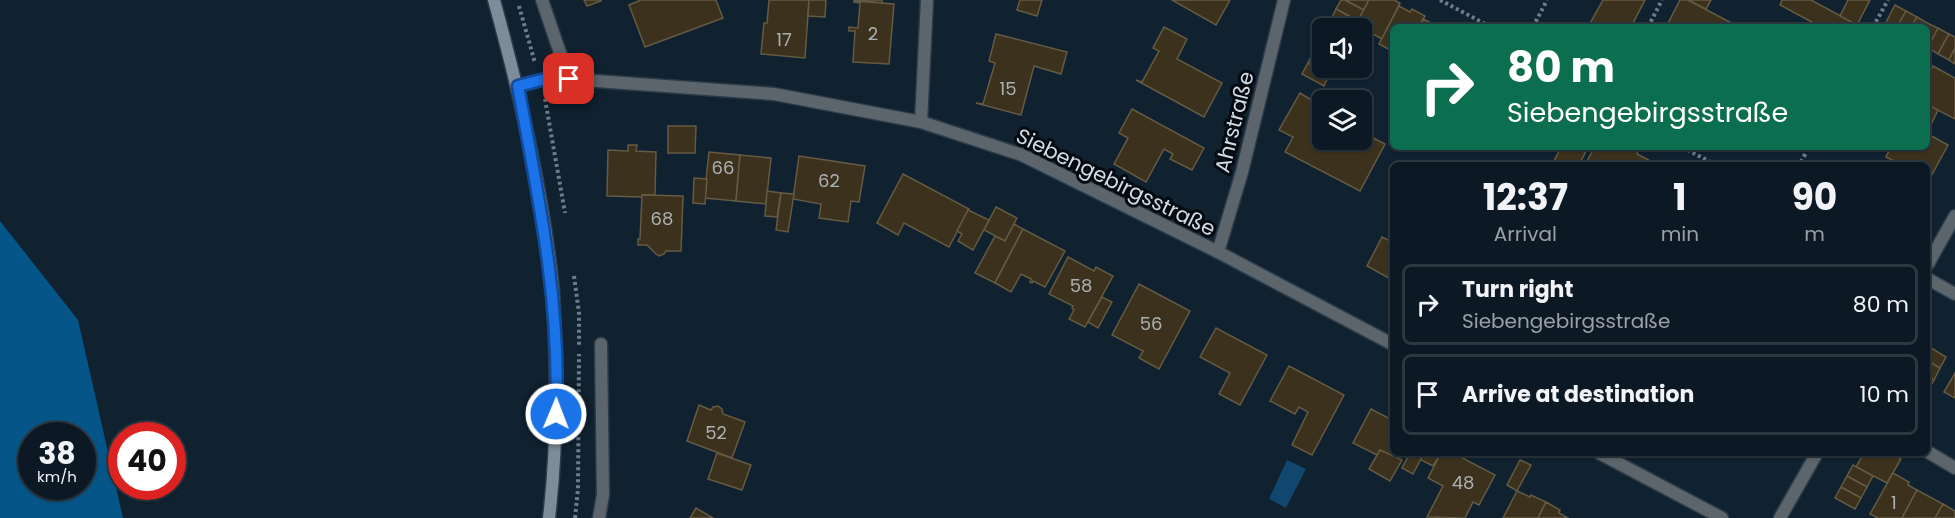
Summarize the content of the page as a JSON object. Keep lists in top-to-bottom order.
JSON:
{
  "streets": {
    "street": ["Ahrstraße", "Siebengebirgsstraße"]
  },
  "crossings": [
    ["Ahrstraße", "Siebengebirgsstraße"]
  ],
  "house_numbers": [
    "2",
    "17",
    "15",
    "66",
    "62",
    "68",
    "58",
    "56",
    "52",
    "48",
    "1"
  ],
  "page": {
    "turn": ["80 m", "Siebengebirgsstraße"],
    "eta": [
      "12:37",
      "Arrival",
      "1",
      "min",
      "90",
      "m"
    ],
    "list": [
      {
        "name": "Turn right",
        "note": "Siebengebirgsstraße",
        "value": "80 m"
      },
      {
        "name": "Arrive at destination",
        "value": "10 m"
      }
    ],
    "speed": "38 km/h",
    "limit": "40"
  }
}
